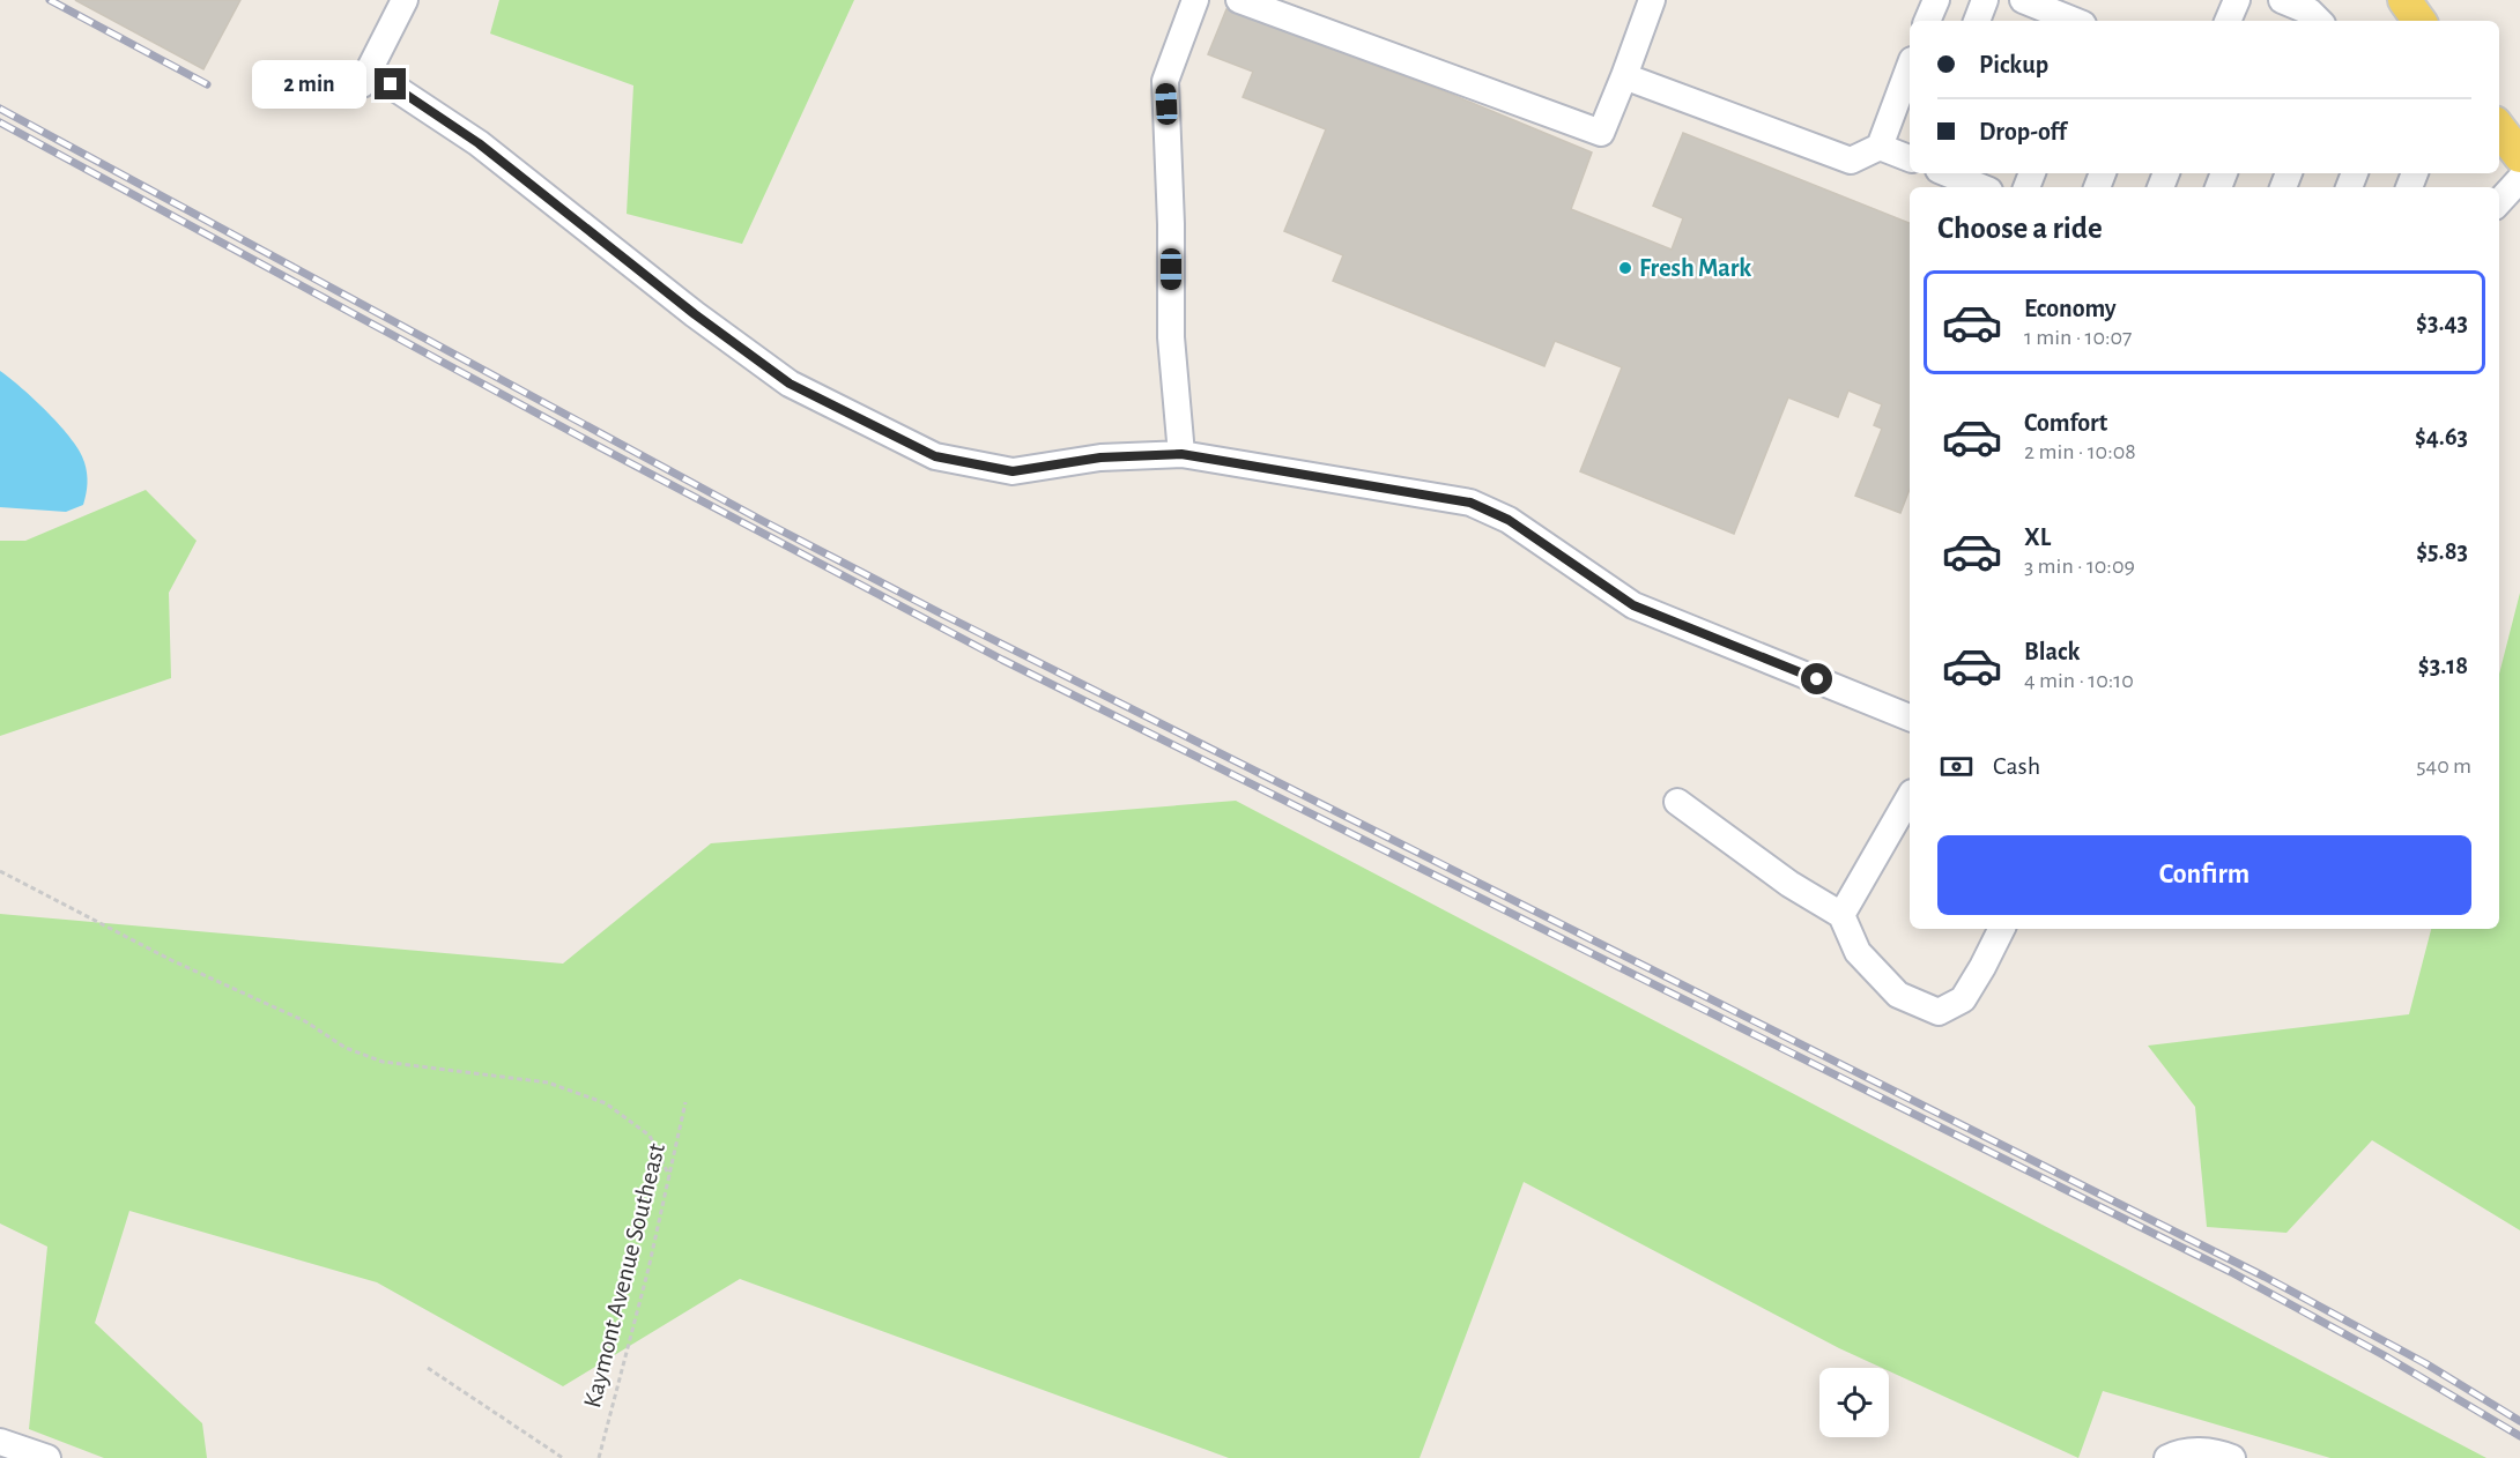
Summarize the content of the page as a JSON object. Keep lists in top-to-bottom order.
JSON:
{
  "streets": {
    "path": ["Kaymont Avenue Southeast"]
  },
  "places": ["Fresh Mark"],
  "page": {
    "banner": ["Pickup", "Drop-off"],
    "bubble": "2 min",
    "heading": "Choose a ride",
    "list": [
      {
        "name": "Economy",
        "note": "1 min · 10:07",
        "value": "$3.43"
      },
      {
        "name": "Comfort",
        "note": "2 min · 10:08",
        "value": "$4.63"
      },
      {
        "name": "XL",
        "note": "3 min · 10:09",
        "value": "$5.83"
      },
      {
        "name": "Black",
        "note": "4 min · 10:10",
        "value": "$3.18"
      }
    ],
    "pay": ["Cash", "540 m"],
    "buttons": "Confirm"
  }
}
